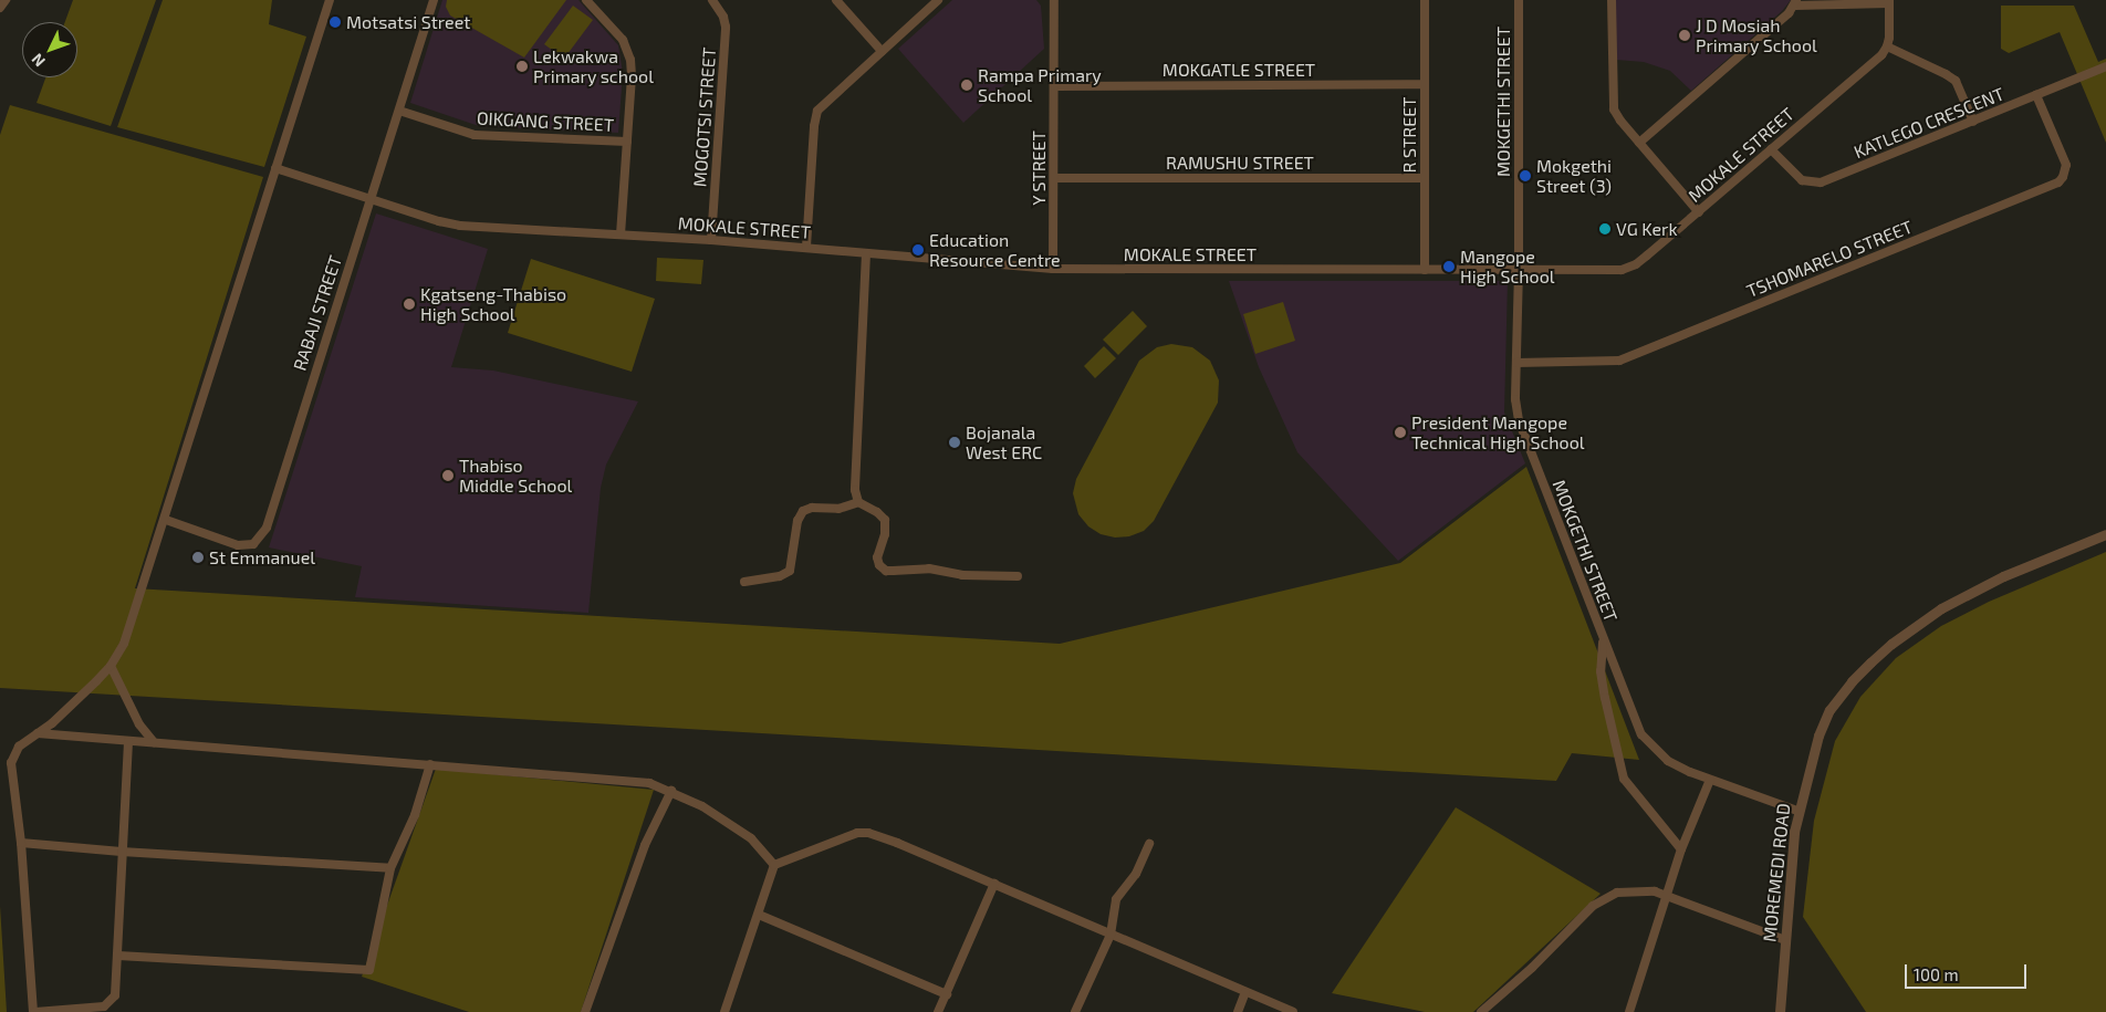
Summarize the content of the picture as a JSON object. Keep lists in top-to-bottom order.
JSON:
{
  "streets": {
    "street": [
      "MOKGATLE STREET",
      "MOKGETHI STREET",
      "MOGOTSI STREET",
      "OIKGANG STREET",
      "KATLEGO CRESCENT",
      "R STREET",
      "MOKALE STREET",
      "RAMUSHU STREET",
      "Y STREET",
      "TSHOMARELO STREET",
      "RABAJI STREET",
      "MOREMEDI ROAD"
    ]
  },
  "crossings": [
    ["MOKGATLE STREET", "R STREET"],
    ["MOKGATLE STREET", "Y STREET"],
    ["MOKGETHI STREET", "MOKALE STREET"],
    ["MOKGETHI STREET", "TSHOMARELO STREET"],
    ["MOKGETHI STREET", "MOREMEDI ROAD"],
    ["MOGOTSI STREET", "MOKALE STREET"],
    ["OIKGANG STREET", "RABAJI STREET"],
    ["KATLEGO CRESCENT", "MOKALE STREET"],
    ["KATLEGO CRESCENT", "TSHOMARELO STREET"],
    ["R STREET", "MOKALE STREET"],
    ["R STREET", "RAMUSHU STREET"],
    ["MOKALE STREET", "Y STREET"],
    ["MOKALE STREET", "RABAJI STREET"],
    ["RAMUSHU STREET", "Y STREET"]
  ],
  "places": [
    "Motsatsi Street",
    "J D Mosiah Primary School",
    "Lekwakwa Primary school",
    "Rampa Primary School",
    "Mokgethi Street (3)",
    "VG Kerk",
    "Education Resource Centre",
    "Mangope High School",
    "Kgatseng-Thabiso High School",
    "President Mangope Technical High School",
    "Bojanala West ERC",
    "Thabiso Middle School",
    "St Emmanuel"
  ],
  "scale_bar": "100 m",
  "north": "bottom left"
}
